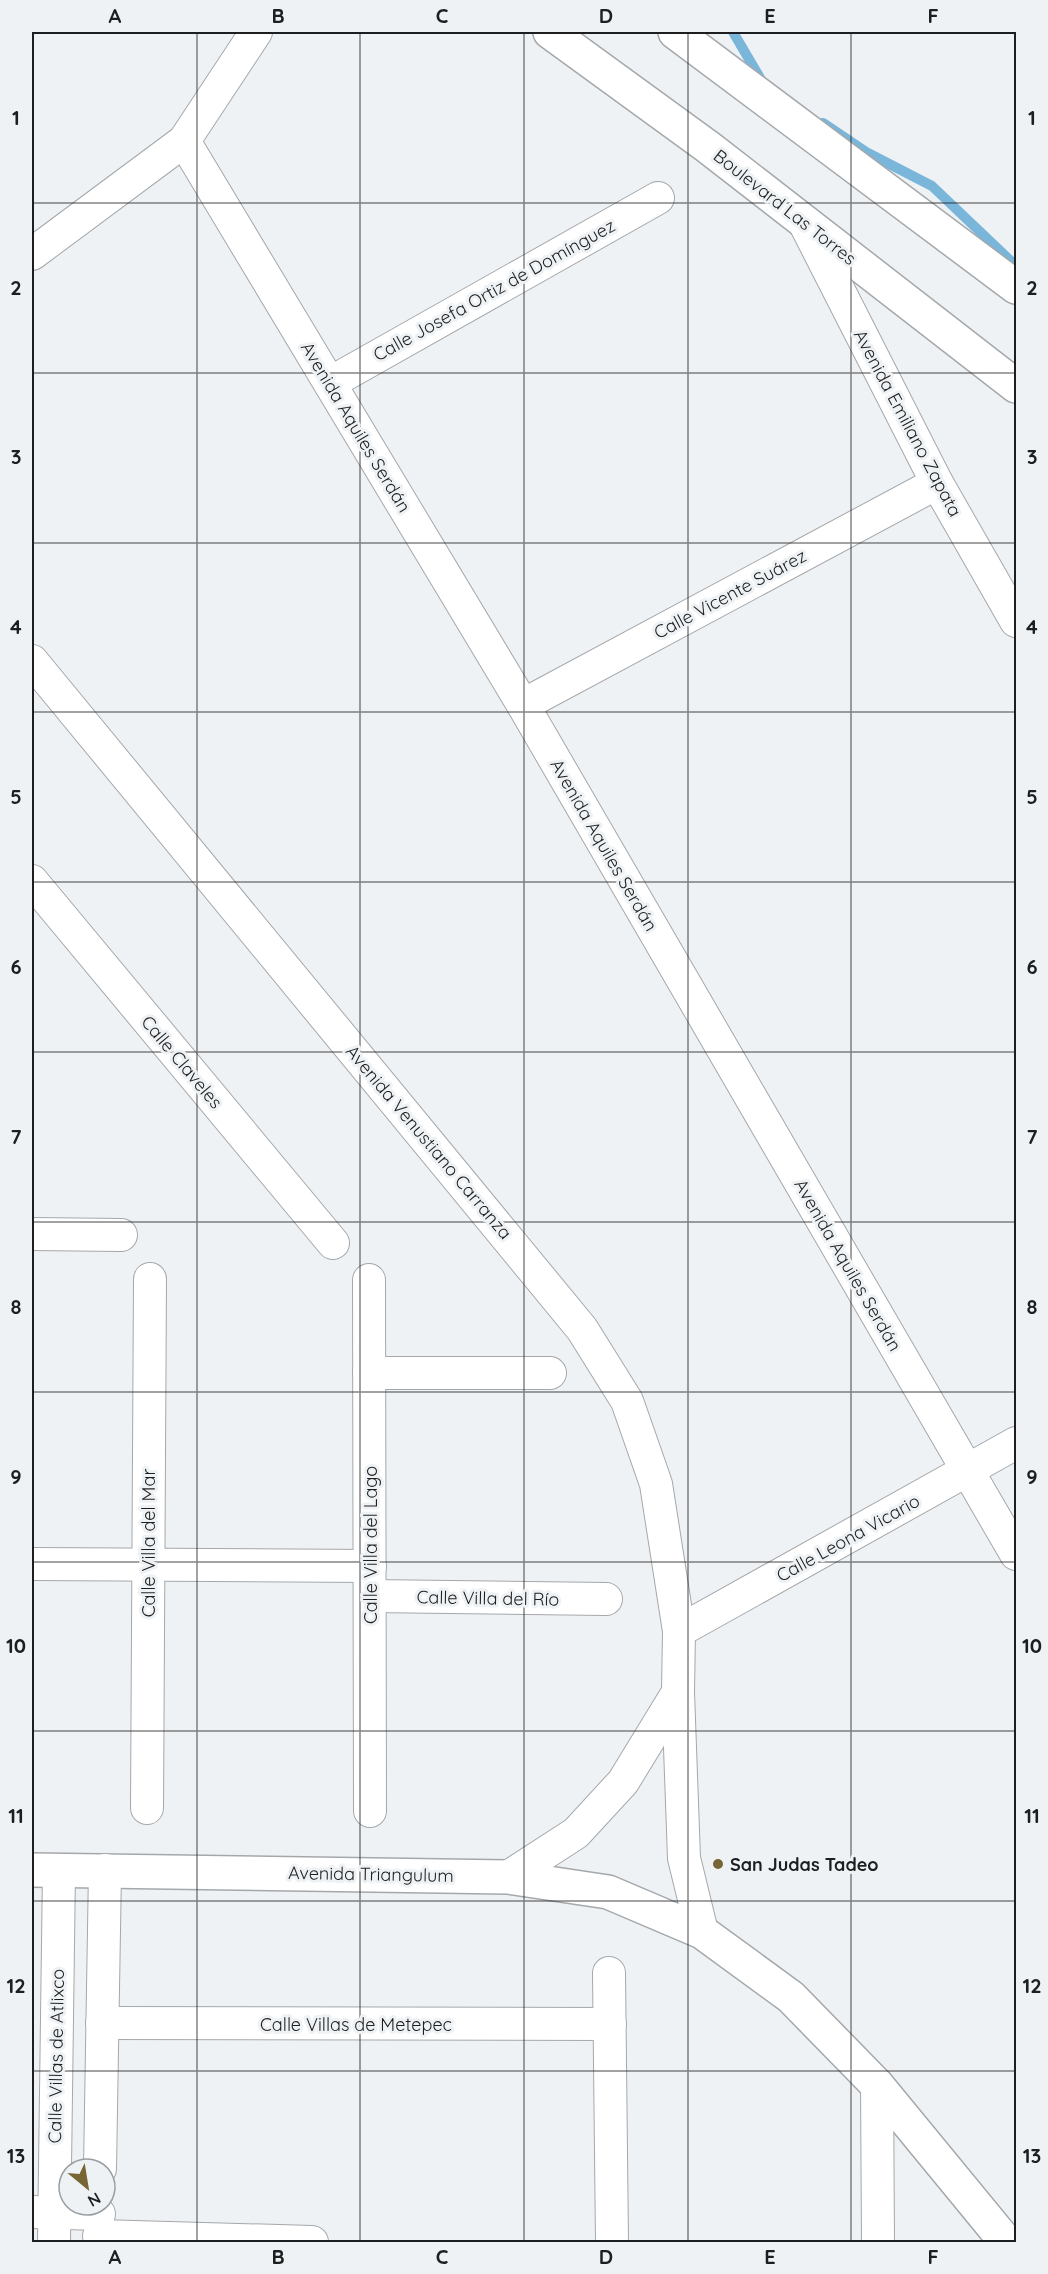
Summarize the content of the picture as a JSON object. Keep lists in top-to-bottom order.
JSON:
{
  "streets": {
    "main road": ["Boulevard Las Torres", "Avenida Triangulum"],
    "street": [
      "Calle Josefa Ortiz de Domínguez",
      "Avenida Emiliano Zapata",
      "Avenida Aquiles Serdán",
      "Calle Vicente Suárez",
      "Calle Claveles",
      "Avenida Venustiano Carranza",
      "Calle Leona Vicario",
      "Calle Villa del Mar",
      "Calle Villa del Lago",
      "Calle Villa del Río",
      "Calle Villas de Metepec",
      "Calle Villas de Atlixco"
    ]
  },
  "crossings": [
    ["Boulevard Las Torres", "Avenida Emiliano Zapata"],
    ["Calle Josefa Ortiz de Domínguez", "Avenida Aquiles Serdán"],
    ["Avenida Emiliano Zapata", "Calle Vicente Suárez"],
    ["Avenida Aquiles Serdán", "Calle Vicente Suárez"],
    ["Avenida Aquiles Serdán", "Calle Leona Vicario"],
    ["Avenida Venustiano Carranza", "Calle Leona Vicario"],
    ["Avenida Venustiano Carranza", "Avenida Triangulum"],
    ["Calle Villa del Mar", "Calle Villa del Río"],
    ["Calle Villa del Lago", "Calle Villa del Río"],
    ["Avenida Triangulum", "Calle Villas de Atlixco"]
  ],
  "places": ["San Judas Tadeo"],
  "north": "bottom right",
  "grid": {
    "columns": [
      "A",
      "B",
      "C",
      "D",
      "E",
      "F"
    ],
    "rows": [
      "1",
      "2",
      "3",
      "4",
      "5",
      "6",
      "7",
      "8",
      "9",
      "10",
      "11",
      "12",
      "13"
    ]
  }
}
